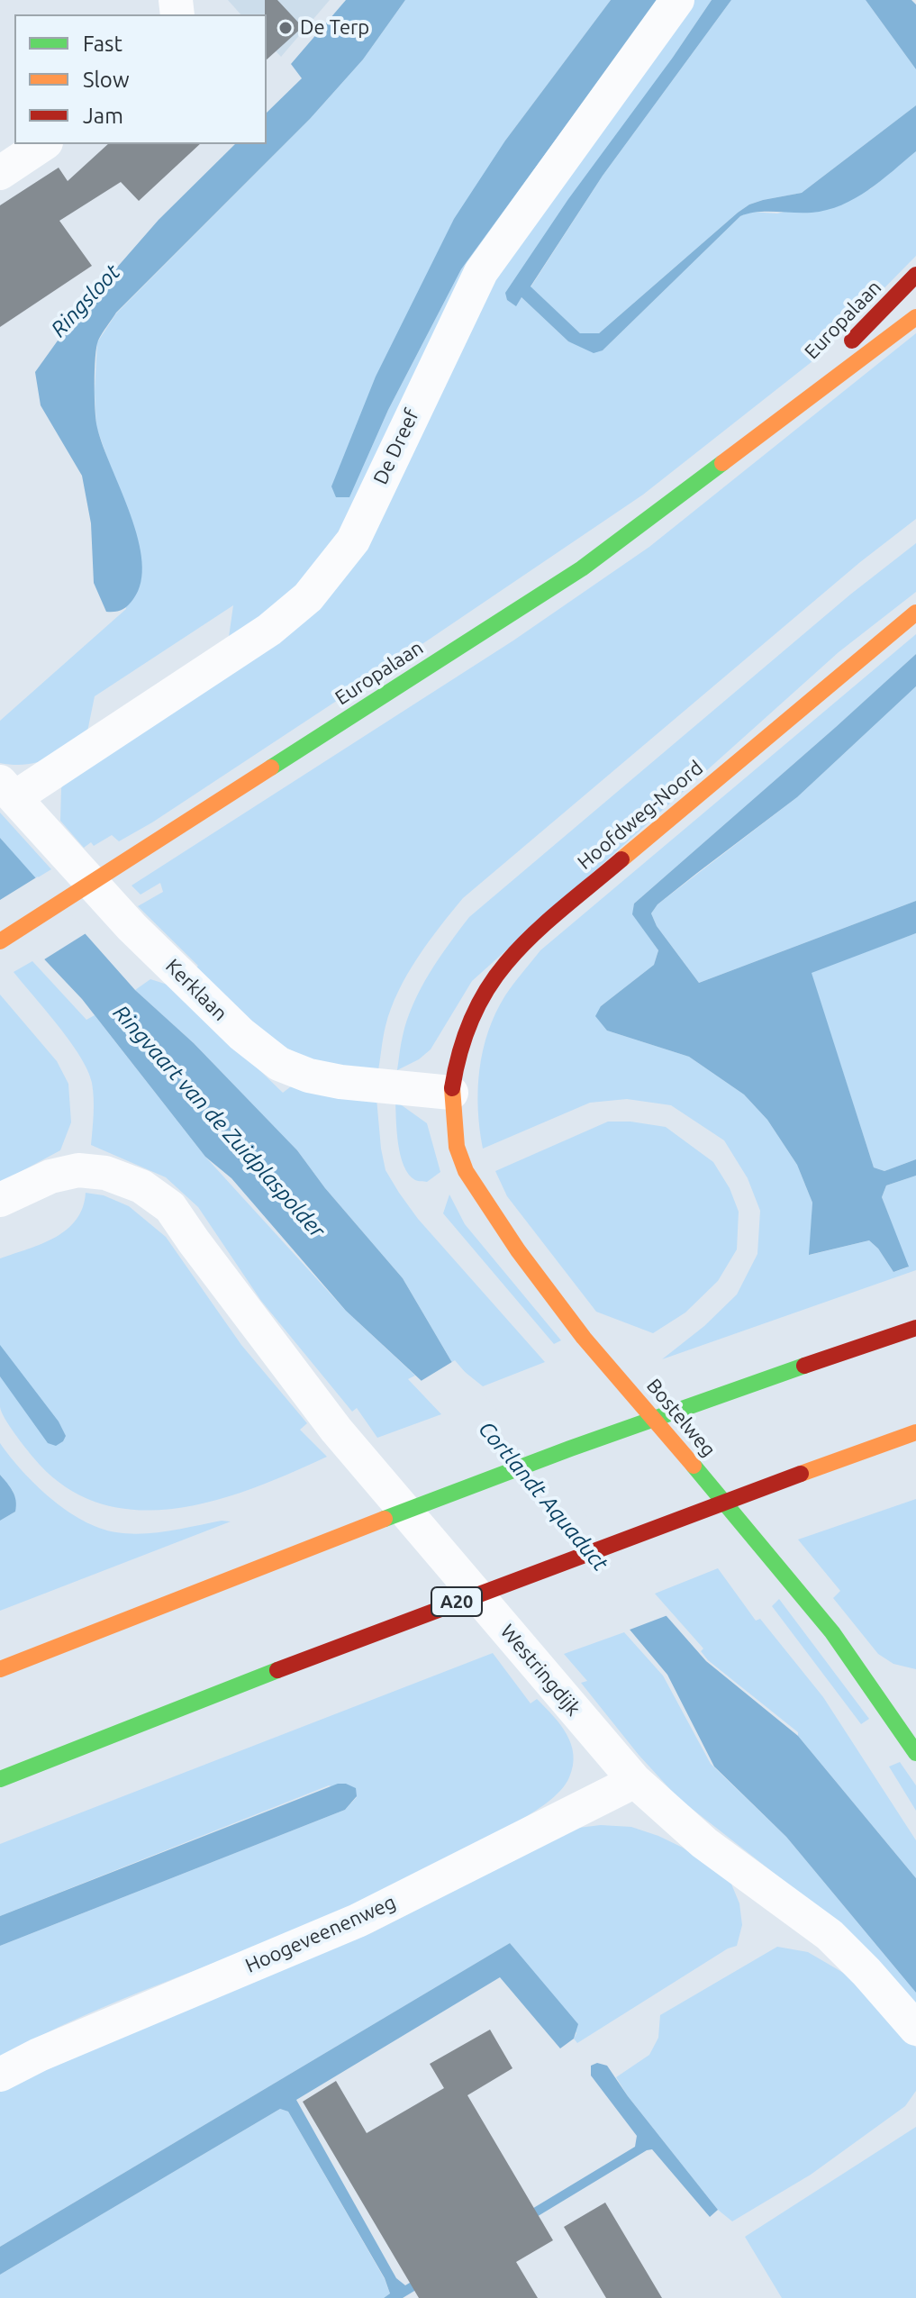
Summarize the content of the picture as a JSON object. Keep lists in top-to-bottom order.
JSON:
{
  "streets": {
    "main road": [
      "Europalaan",
      "Hoofdweg-Noord",
      "Bostelweg",
      "A20"
    ],
    "street": [
      "De Dreef",
      "Kerklaan",
      "Westringdijk",
      "Hoogeveenenweg"
    ]
  },
  "crossings": [
    ["De Dreef", "Kerklaan"],
    ["Hoofdweg-Noord", "Kerklaan"],
    ["Hoofdweg-Noord", "Bostelweg"],
    ["Kerklaan", "Bostelweg"],
    ["Westringdijk", "Hoogeveenenweg"]
  ],
  "water": ["Ringsloot", "Ringvaart van de Zuidplaspolder", "Cortlandt Aquaduct"],
  "places": ["De Terp"],
  "legend": ["Fast", "Slow", "Jam"]
}
